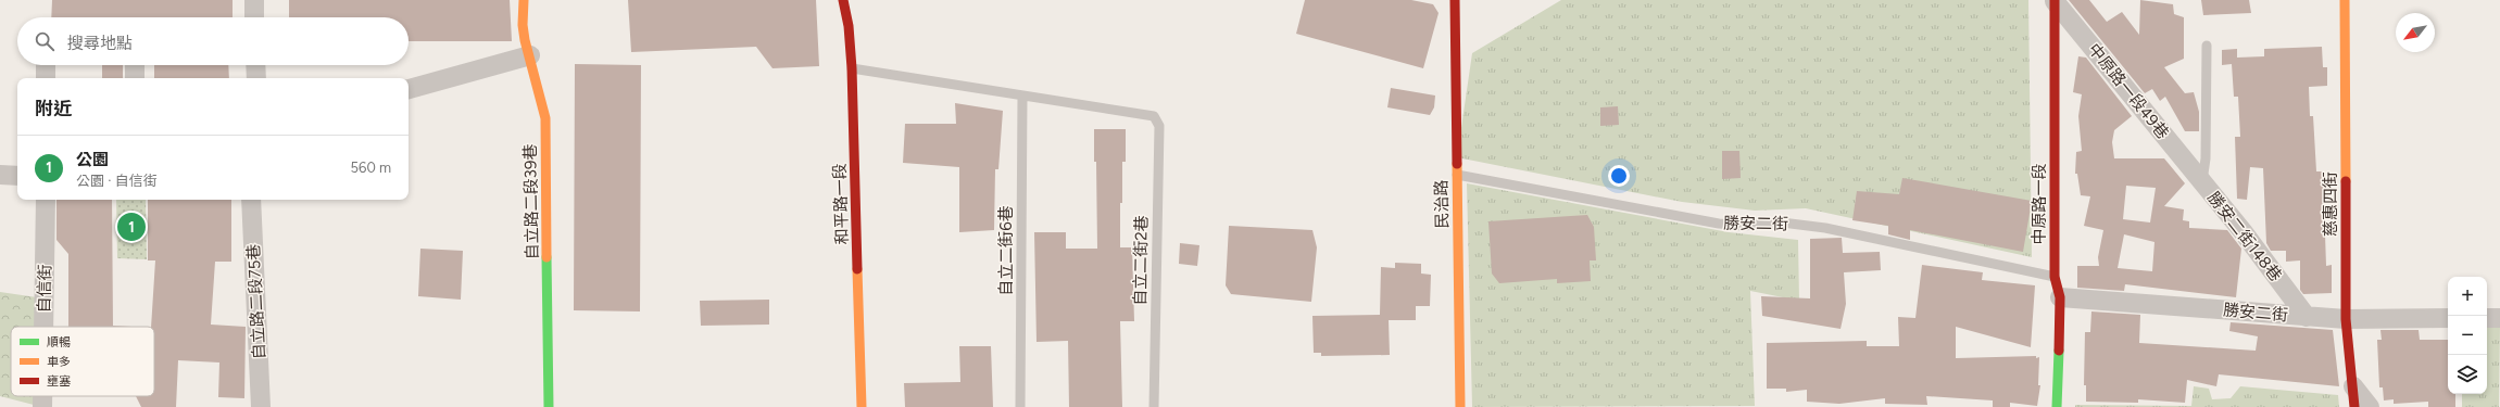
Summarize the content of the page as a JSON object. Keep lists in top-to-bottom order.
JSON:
{
  "streets": {
    "street": [
      "中原路一段49巷",
      "自立路二段39巷",
      "和平路一段",
      "民治路",
      "中原路一段",
      "慈惠四街",
      "勝安二街",
      "勝安二街148巷",
      "自信街",
      "自立路二段75巷"
    ],
    "lane": ["自立二街6巷", "自立二街2巷"]
  },
  "crossings": [
    ["中原路一段49巷", "中原路一段"],
    ["中原路一段49巷", "勝安二街148巷"],
    ["民治路", "勝安二街"],
    ["中原路一段", "勝安二街"],
    ["慈惠四街", "勝安二街"],
    ["勝安二街", "勝安二街148巷"],
    ["自立二街6巷", "自立二街2巷"]
  ],
  "legend": ["順暢", "車多", "壅塞"],
  "north": "bottom left",
  "page": {
    "search": "搜尋地點",
    "heading": "附近",
    "list": [
      {
        "mark": "1",
        "name": "公園",
        "note": "公園 · 自信街",
        "value": "560 m"
      }
    ],
    "pins": "1",
    "map_buttons": ["+", "−"]
  }
}
